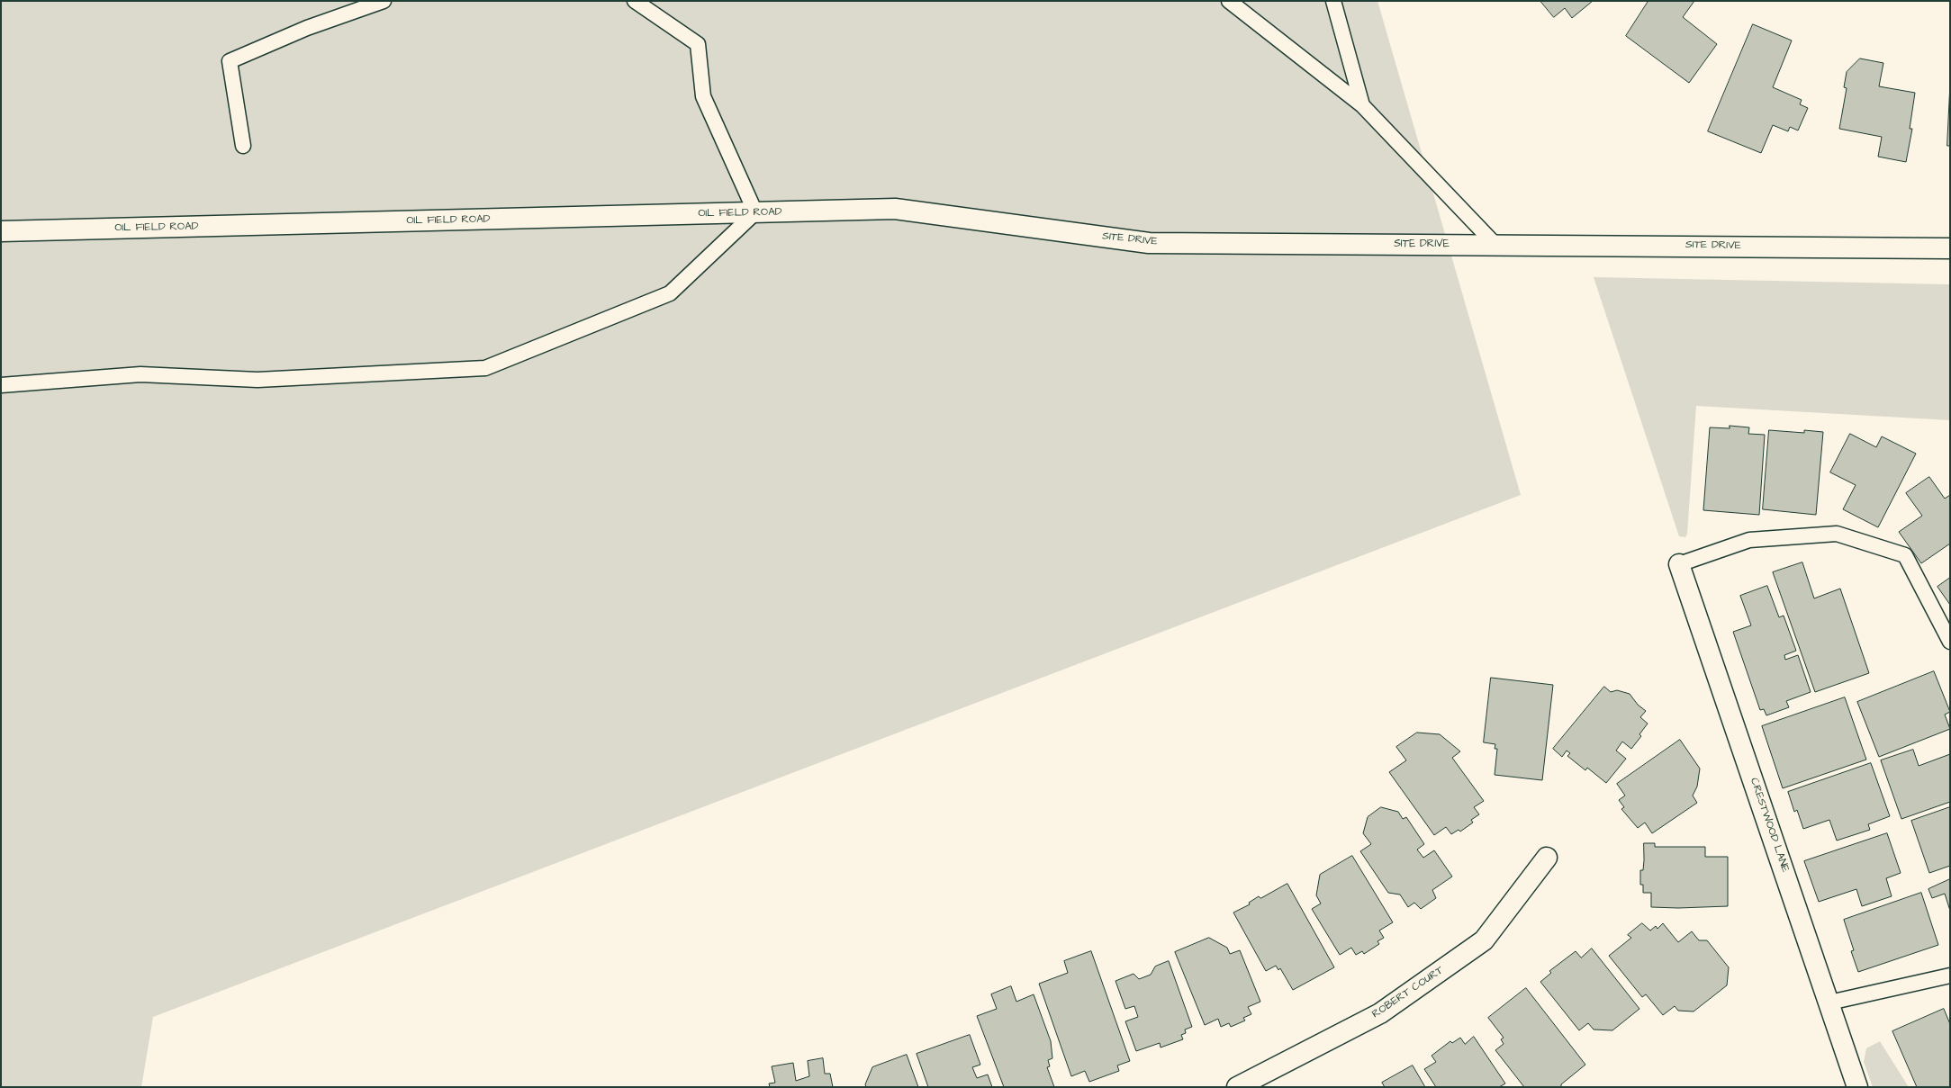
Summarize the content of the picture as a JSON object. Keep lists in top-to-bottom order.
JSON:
{
  "streets": {
    "street": [
      "OIL FIELD ROAD",
      "SITE DRIVE",
      "CRESTWOOD LANE",
      "ROBERT COURT"
    ]
  },
  "crossings": [
    ["OIL FIELD ROAD", "SITE DRIVE"]
  ]
}
